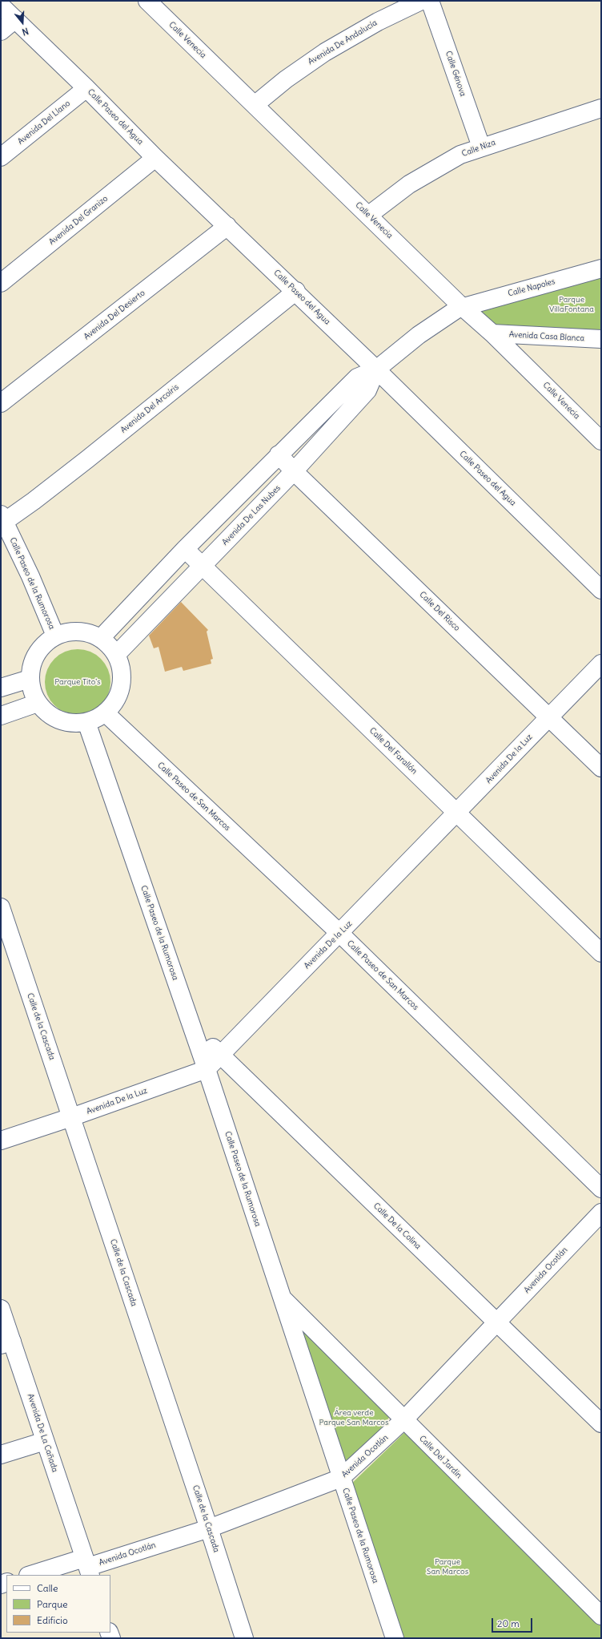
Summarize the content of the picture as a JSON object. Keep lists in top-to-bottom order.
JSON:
{
  "streets": {
    "street": [
      "Calle Venecia",
      "Avenida De Andalucía",
      "Calle Génova",
      "Calle Paseo del Agua",
      "Avenida Del Llano",
      "Calle Niza",
      "Avenida Del Granizo",
      "Calle Napoles",
      "Avenida Del Desierto",
      "Avenida Casa Blanca",
      "Avenida Del Arcoíris",
      "Avenida De Las Nubes",
      "Calle Paseo de la Rumorosa",
      "Calle Del Risco",
      "Calle Del Farallón",
      "Avenida De la Luz",
      "Calle Paseo de San Marcos",
      "Calle de la Cascada",
      "Calle De la Colina",
      "Avenida Ocotlán",
      "Avenida De La Cañada",
      "Calle Del Jardín"
    ]
  },
  "crossings": [
    ["Calle Venecia", "Avenida De Andalucía"],
    ["Calle Venecia", "Calle Niza"],
    ["Calle Venecia", "Calle Napoles"],
    ["Calle Venecia", "Avenida Casa Blanca"],
    ["Calle Venecia", "Avenida De Las Nubes"],
    ["Calle Génova", "Calle Niza"],
    ["Calle Paseo del Agua", "Avenida Del Llano"],
    ["Calle Paseo del Agua", "Avenida Del Granizo"],
    ["Calle Paseo del Agua", "Avenida Del Desierto"],
    ["Calle Paseo del Agua", "Avenida Del Arcoíris"],
    ["Calle Paseo del Agua", "Avenida De Las Nubes"],
    ["Calle Napoles", "Avenida De Las Nubes"],
    ["Avenida Del Arcoíris", "Calle Paseo de la Rumorosa"],
    ["Avenida De Las Nubes", "Calle Paseo de la Rumorosa"],
    ["Avenida De Las Nubes", "Calle Del Risco"],
    ["Avenida De Las Nubes", "Calle Del Farallón"],
    ["Avenida De Las Nubes", "Calle Paseo de San Marcos"],
    ["Calle Paseo de la Rumorosa", "Avenida De la Luz"],
    ["Calle Paseo de la Rumorosa", "Calle Paseo de San Marcos"],
    ["Calle Paseo de la Rumorosa", "Calle De la Colina"],
    ["Calle Paseo de la Rumorosa", "Avenida Ocotlán"],
    ["Calle Paseo de la Rumorosa", "Calle Del Jardín"],
    ["Calle Del Risco", "Avenida De la Luz"],
    ["Calle Del Farallón", "Avenida De la Luz"],
    ["Avenida De la Luz", "Calle Paseo de San Marcos"],
    ["Avenida De la Luz", "Calle de la Cascada"],
    ["Avenida De la Luz", "Calle De la Colina"],
    ["Calle de la Cascada", "Avenida Ocotlán"],
    ["Calle De la Colina", "Avenida Ocotlán"],
    ["Avenida Ocotlán", "Avenida De La Cañada"],
    ["Avenida Ocotlán", "Calle Del Jardín"]
  ],
  "parks": [
    "Parque VillaFontana",
    "Parque Tito's",
    "Área verde Parque San Marcos",
    "Parque San Marcos"
  ],
  "legend": ["Calle", "Parque", "Edificio"],
  "scale_bar": "20 m",
  "north": "bottom"
}
